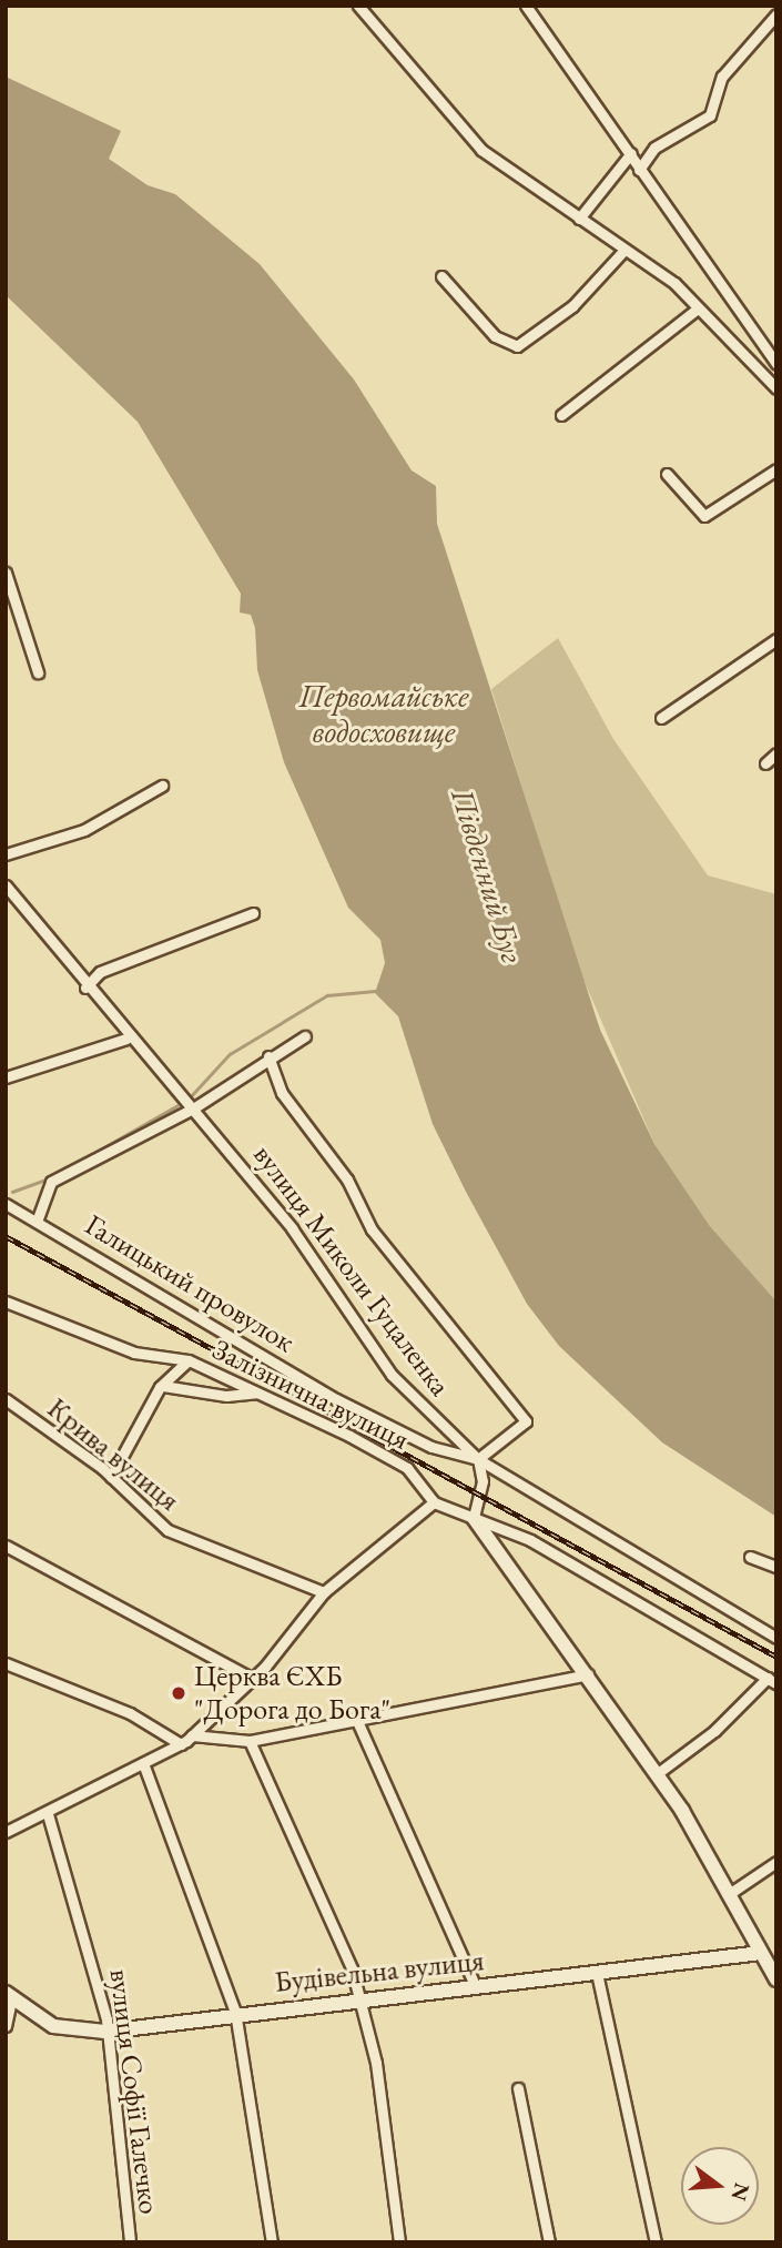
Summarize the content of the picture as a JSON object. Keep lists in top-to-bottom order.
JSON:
{
  "streets": {
    "street": [
      "вулиця Миколи Гуцаленка",
      "Галицький провулок",
      "Залізнична вулиця",
      "Крива вулиця",
      "Будівельна вулиця",
      "вулиця Софії Галечко"
    ]
  },
  "crossings": [
    ["вулиця Миколи Гуцаленка", "Галицький провулок"],
    ["Будівельна вулиця", "вулиця Софії Галечко"]
  ],
  "water": ["Первомайське водосховище", "Південний Буг"],
  "places": ["Церква ЄХБ \"Дорога до Бога\""],
  "north": "right"
}
